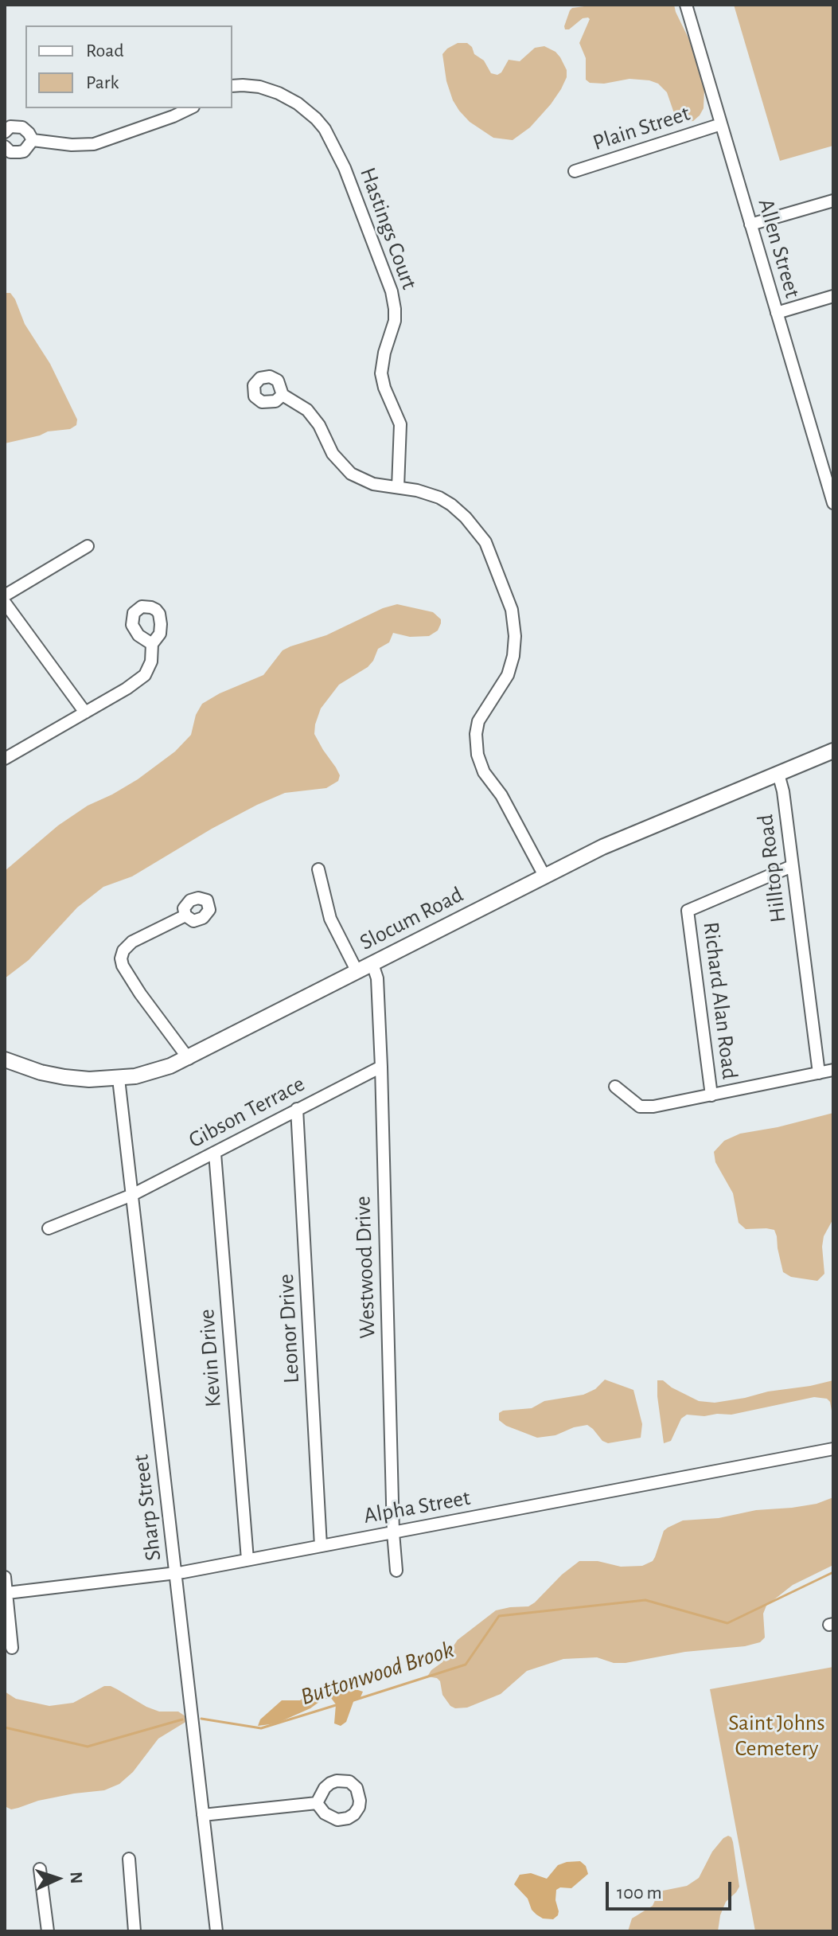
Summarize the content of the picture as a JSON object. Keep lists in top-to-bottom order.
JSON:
{
  "streets": {
    "main road": ["Slocum Road"],
    "street": [
      "Plain Street",
      "Hastings Court",
      "Allen Street",
      "Hilltop Road",
      "Richard Alan Road",
      "Gibson Terrace",
      "Westwood Drive",
      "Leonor Drive",
      "Kevin Drive",
      "Alpha Street",
      "Sharp Street"
    ]
  },
  "crossings": [
    ["Plain Street", "Allen Street"],
    ["Hilltop Road", "Slocum Road"],
    ["Hilltop Road", "Richard Alan Road"],
    ["Slocum Road", "Westwood Drive"],
    ["Slocum Road", "Sharp Street"],
    ["Gibson Terrace", "Westwood Drive"],
    ["Gibson Terrace", "Leonor Drive"],
    ["Gibson Terrace", "Kevin Drive"],
    ["Gibson Terrace", "Sharp Street"],
    ["Westwood Drive", "Alpha Street"],
    ["Leonor Drive", "Alpha Street"],
    ["Kevin Drive", "Alpha Street"],
    ["Alpha Street", "Sharp Street"]
  ],
  "water": ["Buttonwood Brook"],
  "parks": ["Saint Johns Cemetery"],
  "legend": ["Road", "Park"],
  "scale_bar": "100 m",
  "north": "right"
}
